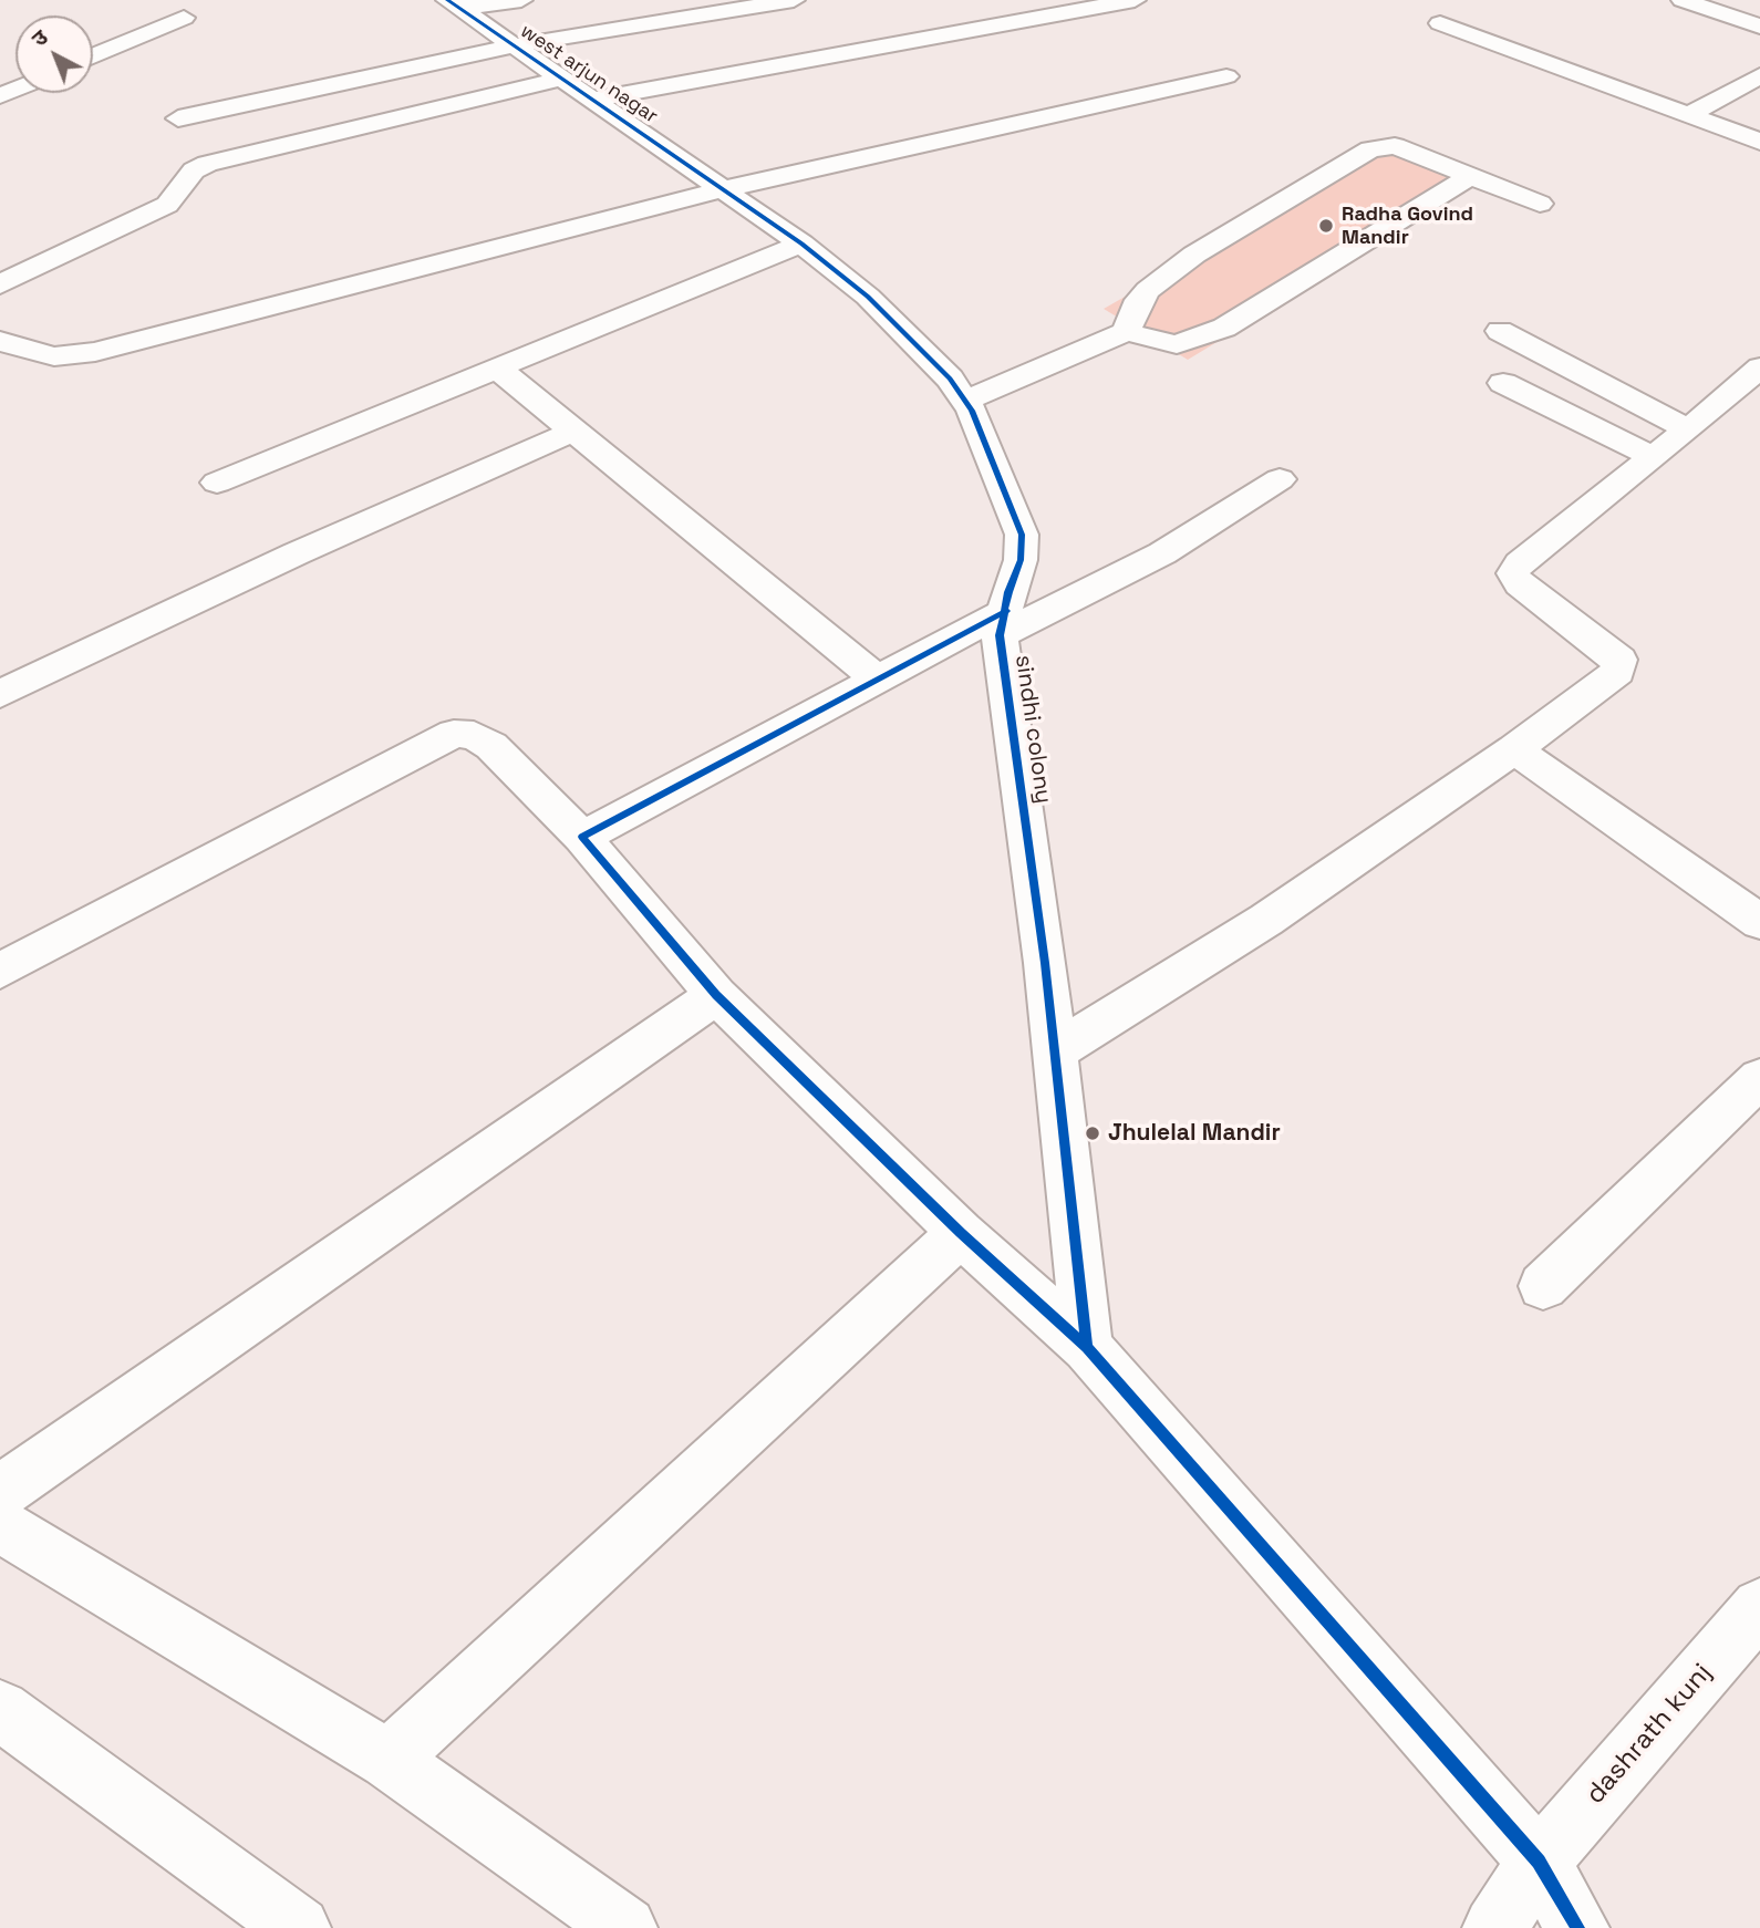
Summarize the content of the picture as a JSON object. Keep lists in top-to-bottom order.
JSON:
{
  "streets": {
    "street": ["west arjun nagar", "sindhi colony", "dashrath kunj"]
  },
  "crossings": [
    ["west arjun nagar", "sindhi colony"]
  ],
  "places": ["Radha Govind Mandir", "Jhulelal Mandir"],
  "north": "top left"
}
